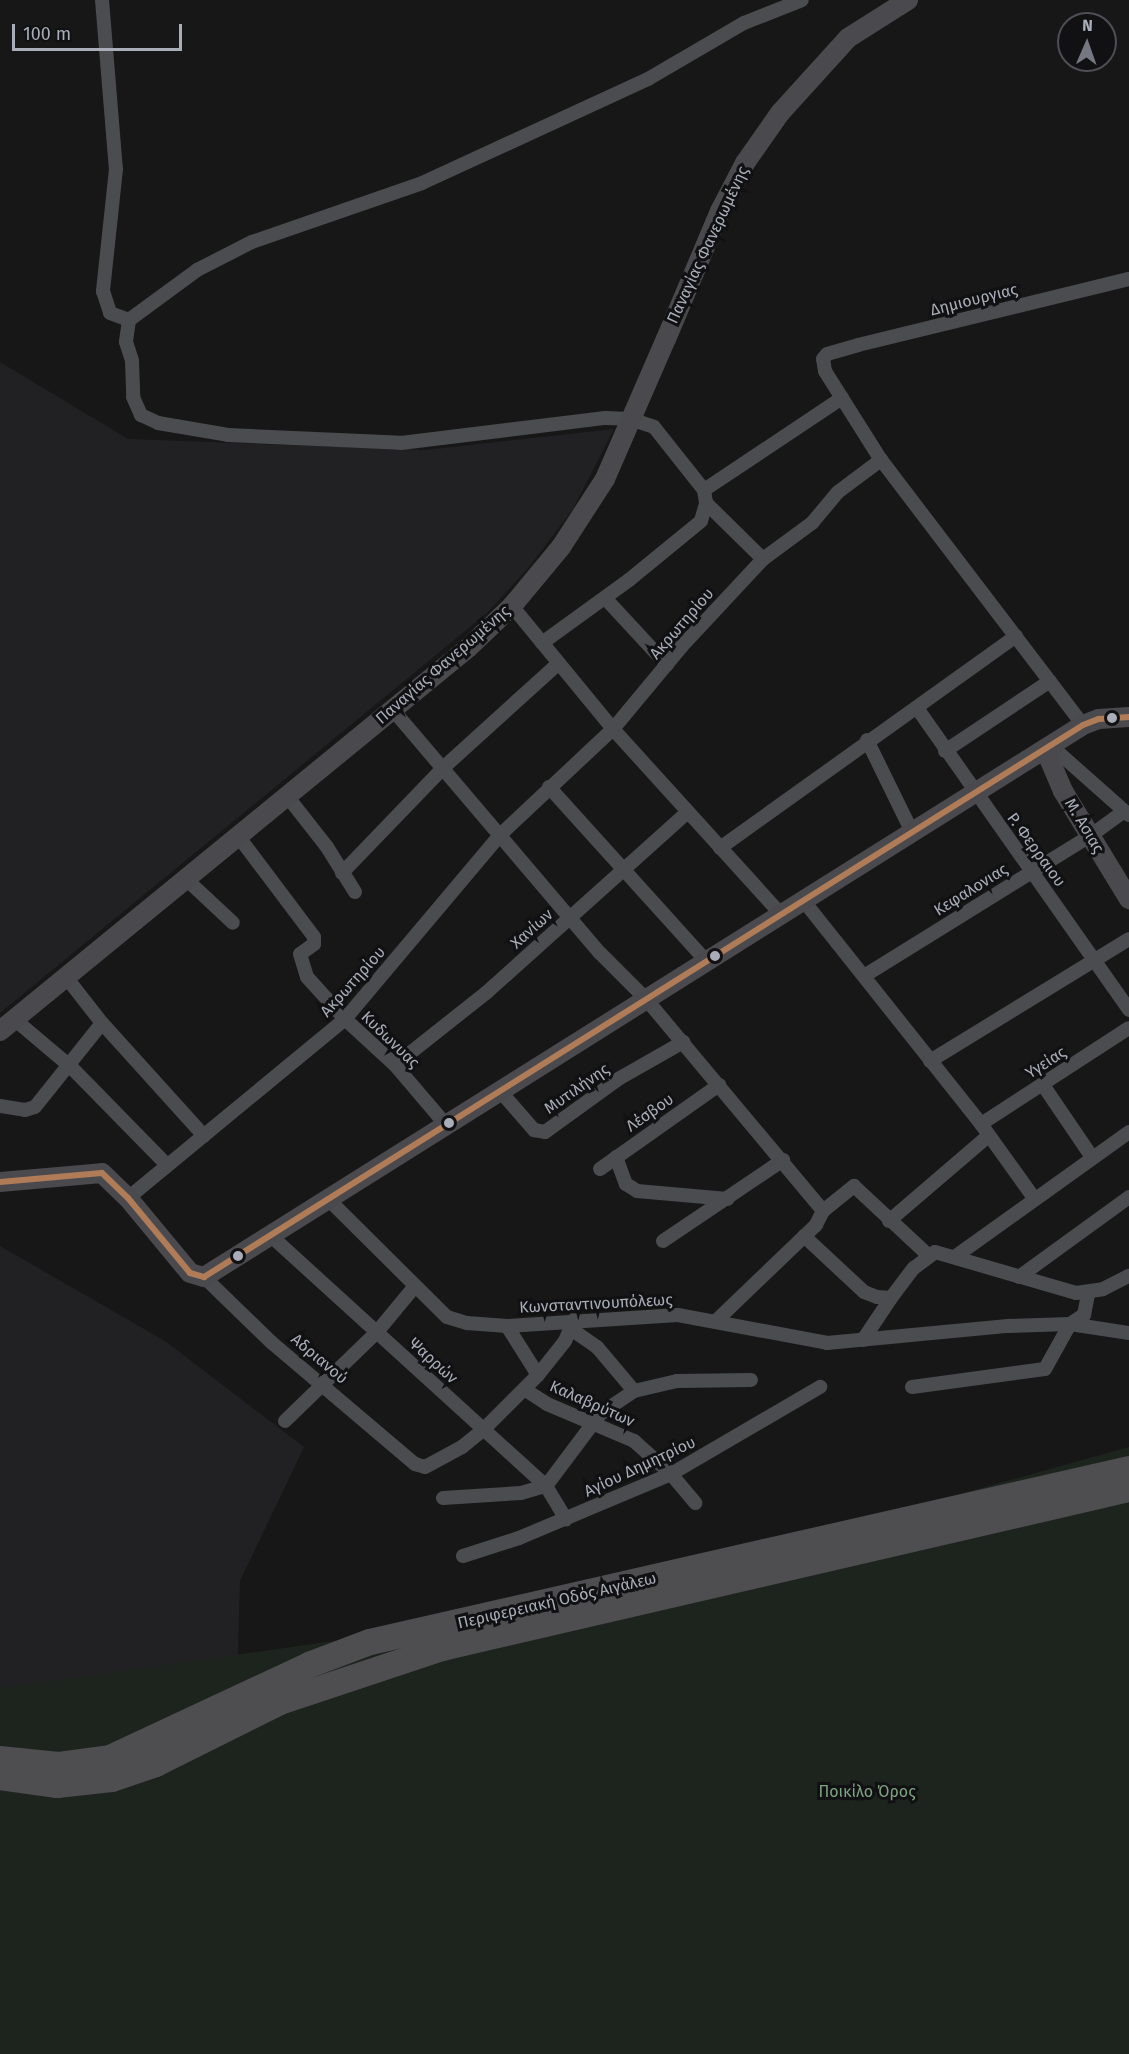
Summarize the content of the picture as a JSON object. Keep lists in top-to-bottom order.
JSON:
{
  "streets": {
    "highway": ["Περιφερειακή Οδός Αιγάλεω"],
    "street": [
      "Παναγίας Φανερωμένης",
      "Δημιουργιας",
      "Ακρωτηρίου",
      "Μ. Ασιας",
      "Ρ. Φερραιου",
      "Κεφαλονιας",
      "Χανίων",
      "Κυδωνυας",
      "Υγείας",
      "Μυτιλήνης",
      "Λέσβου",
      "Κωνσταντινουπόλεως",
      "Αδριανού",
      "Ψαρρών",
      "Καλαβρύτων",
      "Αγίου Δημητρίου"
    ]
  },
  "crossings": [
    ["Παναγίας Φανερωμένης", "Κυδωνυας"],
    ["Ακρωτηρίου", "Κυδωνυας"],
    ["Μ. Ασιας", "Κεφαλονιας"],
    ["Ρ. Φερραιου", "Κεφαλονιας"],
    ["Χανίων", "Κυδωνυας"],
    ["Αδριανού", "Ψαρρών"],
    ["Ψαρρών", "Αγίου Δημητρίου"],
    ["Καλαβρύτων", "Αγίου Δημητρίου"]
  ],
  "parks": ["Ποικίλο Όρος"],
  "scale_bar": "100 m",
  "north": "top"
}
